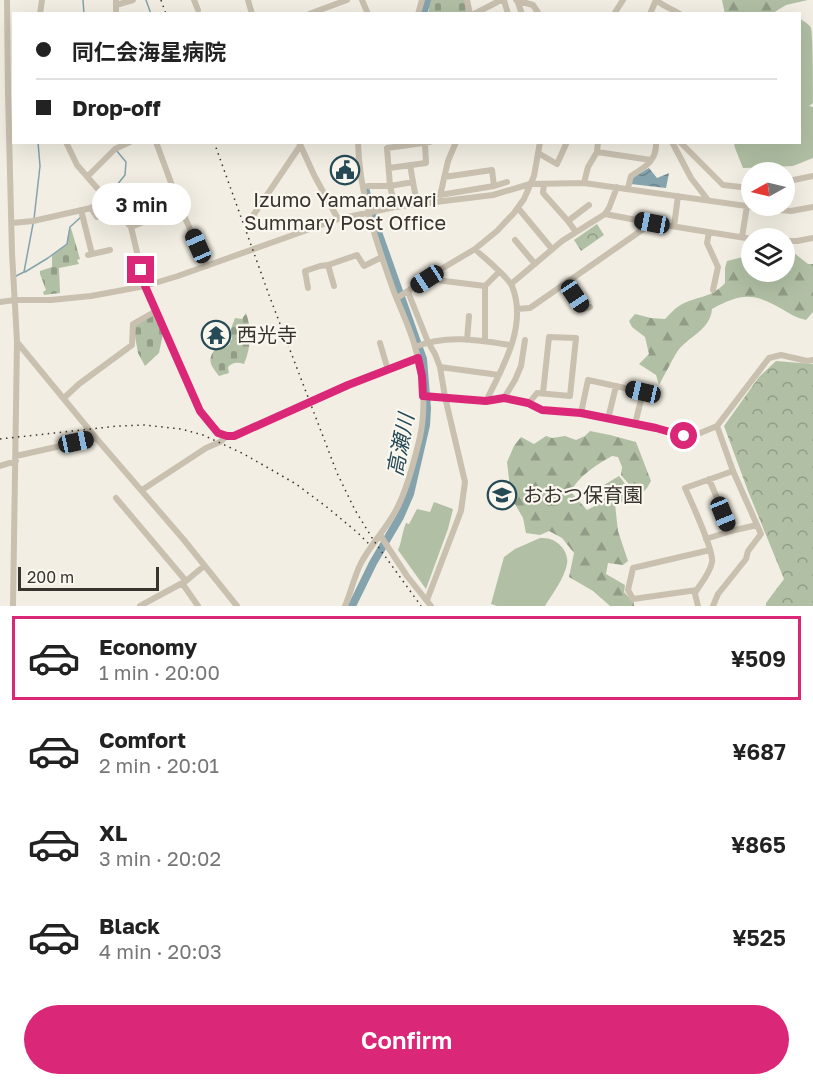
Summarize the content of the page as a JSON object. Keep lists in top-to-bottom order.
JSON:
{
  "water": ["高瀬川"],
  "places": {
    "public building": ["Izumo Yamamawari Summary Post Office"],
    "temple": ["西光寺"],
    "school or university": ["おおつ保育園"]
  },
  "scale_bar": "200 m",
  "north": "left",
  "page": {
    "banner": ["同仁会海星病院", "Drop-off"],
    "bubble": "3 min",
    "scale": "200 m",
    "list": [
      {
        "name": "Economy",
        "note": "1 min · 20:00",
        "value": "¥509"
      },
      {
        "name": "Comfort",
        "note": "2 min · 20:01",
        "value": "¥687"
      },
      {
        "name": "XL",
        "note": "3 min · 20:02",
        "value": "¥865"
      },
      {
        "name": "Black",
        "note": "4 min · 20:03",
        "value": "¥525"
      }
    ],
    "buttons": "Confirm"
  }
}
